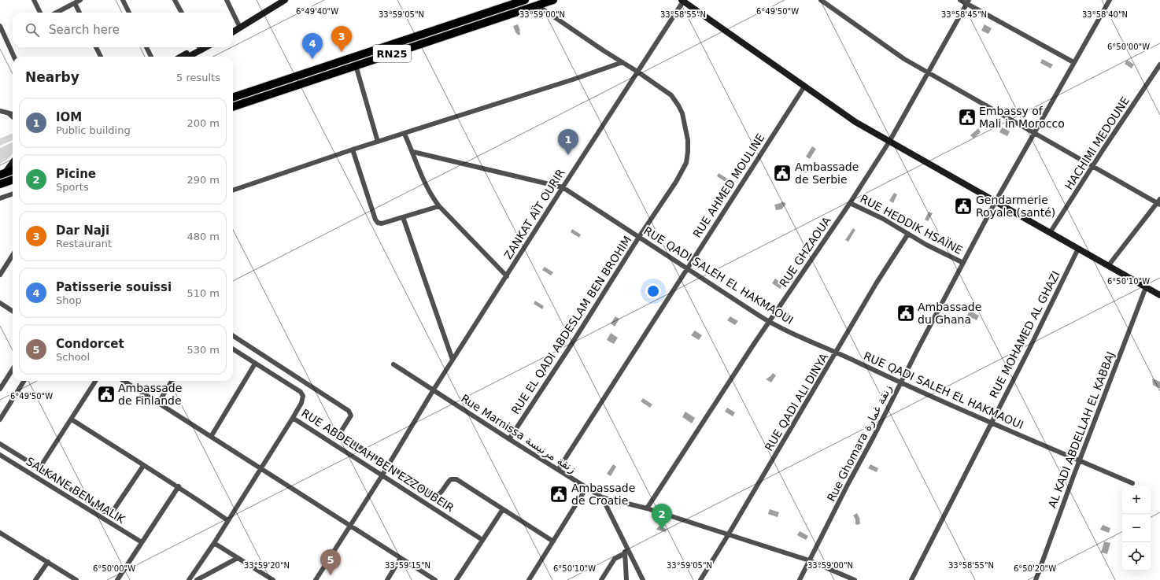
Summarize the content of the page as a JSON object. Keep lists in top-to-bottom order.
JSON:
{
  "streets": {
    "main road": ["RN25"],
    "street": [
      "HACHIMI MEDOUNE",
      "RUE AHMED MOULINE",
      "ZANKAT AÏT OURIR",
      "RUE HEDDIK HSAÏNE",
      "RUE GHZAOUA",
      "RUE QADI SALEH EL HAKMAOUI",
      "RUE EL QADI ABDESLAM BEN BROHIM",
      "RUE MOHAMED AL GHAZI",
      "RUE QADI ALI DINYA",
      "AL KADI ABDELLAH EL KABBAJ",
      "Rue Marnissa زنقة مرنيسة",
      "Rue Ghomara زنقة غمارة",
      "RUE ABDELLAH BEN EZZOUBEIR",
      "SALKANE BEN MALIK"
    ]
  },
  "crossings": [
    ["RN25", "RUE EL QADI ABDESLAM BEN BROHIM"],
    ["RUE AHMED MOULINE", "RUE QADI SALEH EL HAKMAOUI"],
    ["RUE AHMED MOULINE", "Rue Marnissa زنقة مرنيسة"],
    ["ZANKAT AÏT OURIR", "RUE QADI SALEH EL HAKMAOUI"],
    ["ZANKAT AÏT OURIR", "RUE EL QADI ABDESLAM BEN BROHIM"],
    ["ZANKAT AÏT OURIR", "Rue Marnissa زنقة مرنيسة"],
    ["ZANKAT AÏT OURIR", "RUE ABDELLAH BEN EZZOUBEIR"],
    ["RUE HEDDIK HSAÏNE", "RUE GHZAOUA"],
    ["RUE HEDDIK HSAÏNE", "RUE QADI ALI DINYA"],
    ["RUE HEDDIK HSAÏNE", "Rue Ghomara زنقة غمارة"],
    ["RUE GHZAOUA", "RUE QADI SALEH EL HAKMAOUI"],
    ["RUE GHZAOUA", "Rue Marnissa زنقة مرنيسة"],
    ["RUE QADI SALEH EL HAKMAOUI", "RUE EL QADI ABDESLAM BEN BROHIM"],
    ["RUE QADI SALEH EL HAKMAOUI", "RUE MOHAMED AL GHAZI"],
    ["RUE QADI SALEH EL HAKMAOUI", "RUE QADI ALI DINYA"],
    ["RUE QADI SALEH EL HAKMAOUI", "AL KADI ABDELLAH EL KABBAJ"],
    ["RUE QADI SALEH EL HAKMAOUI", "Rue Ghomara زنقة غمارة"],
    ["RUE EL QADI ABDESLAM BEN BROHIM", "Rue Marnissa زنقة مرنيسة"],
    ["RUE QADI ALI DINYA", "Rue Marnissa زنقة مرنيسة"],
    ["Rue Marnissa زنقة مرنيسة", "Rue Ghomara زنقة غمارة"]
  ],
  "places": {
    "public building": [
      "Embassy of Mali in Morocco",
      "Ambassade de Serbie",
      "Gendarmerie Royale (santé)",
      "Ambassade du Ghana",
      "Ambassade de Finlande",
      "Ambassade de Croatie"
    ]
  },
  "page": {
    "search": "Search here",
    "pins": [
      "3",
      "4",
      "1",
      "2",
      "5"
    ],
    "heading": ["Nearby", "5 results"],
    "list": [
      {
        "mark": "1",
        "name": "IOM",
        "note": "Public building",
        "value": "200 m"
      },
      {
        "mark": "2",
        "name": "Picine",
        "note": "Sports",
        "value": "290 m"
      },
      {
        "mark": "3",
        "name": "Dar Naji",
        "note": "Restaurant",
        "value": "480 m"
      },
      {
        "mark": "4",
        "name": "Patisserie souissi",
        "note": "Shop",
        "value": "510 m"
      },
      {
        "mark": "5",
        "name": "Condorcet",
        "note": "School",
        "value": "530 m"
      }
    ],
    "map_buttons": ["+", "−"]
  },
  "coordinates": [
    "6°49'40\"W",
    "6°49'50\"W",
    "33°59'05\"N",
    "33°59'00\"N",
    "33°58'55\"N",
    "33°58'45\"N",
    "33°58'40\"N",
    "6°50'00\"W",
    "6°50'10\"W",
    "33°59'20\"N",
    "33°59'15\"N",
    "6°50'20\"W"
  ]
}
